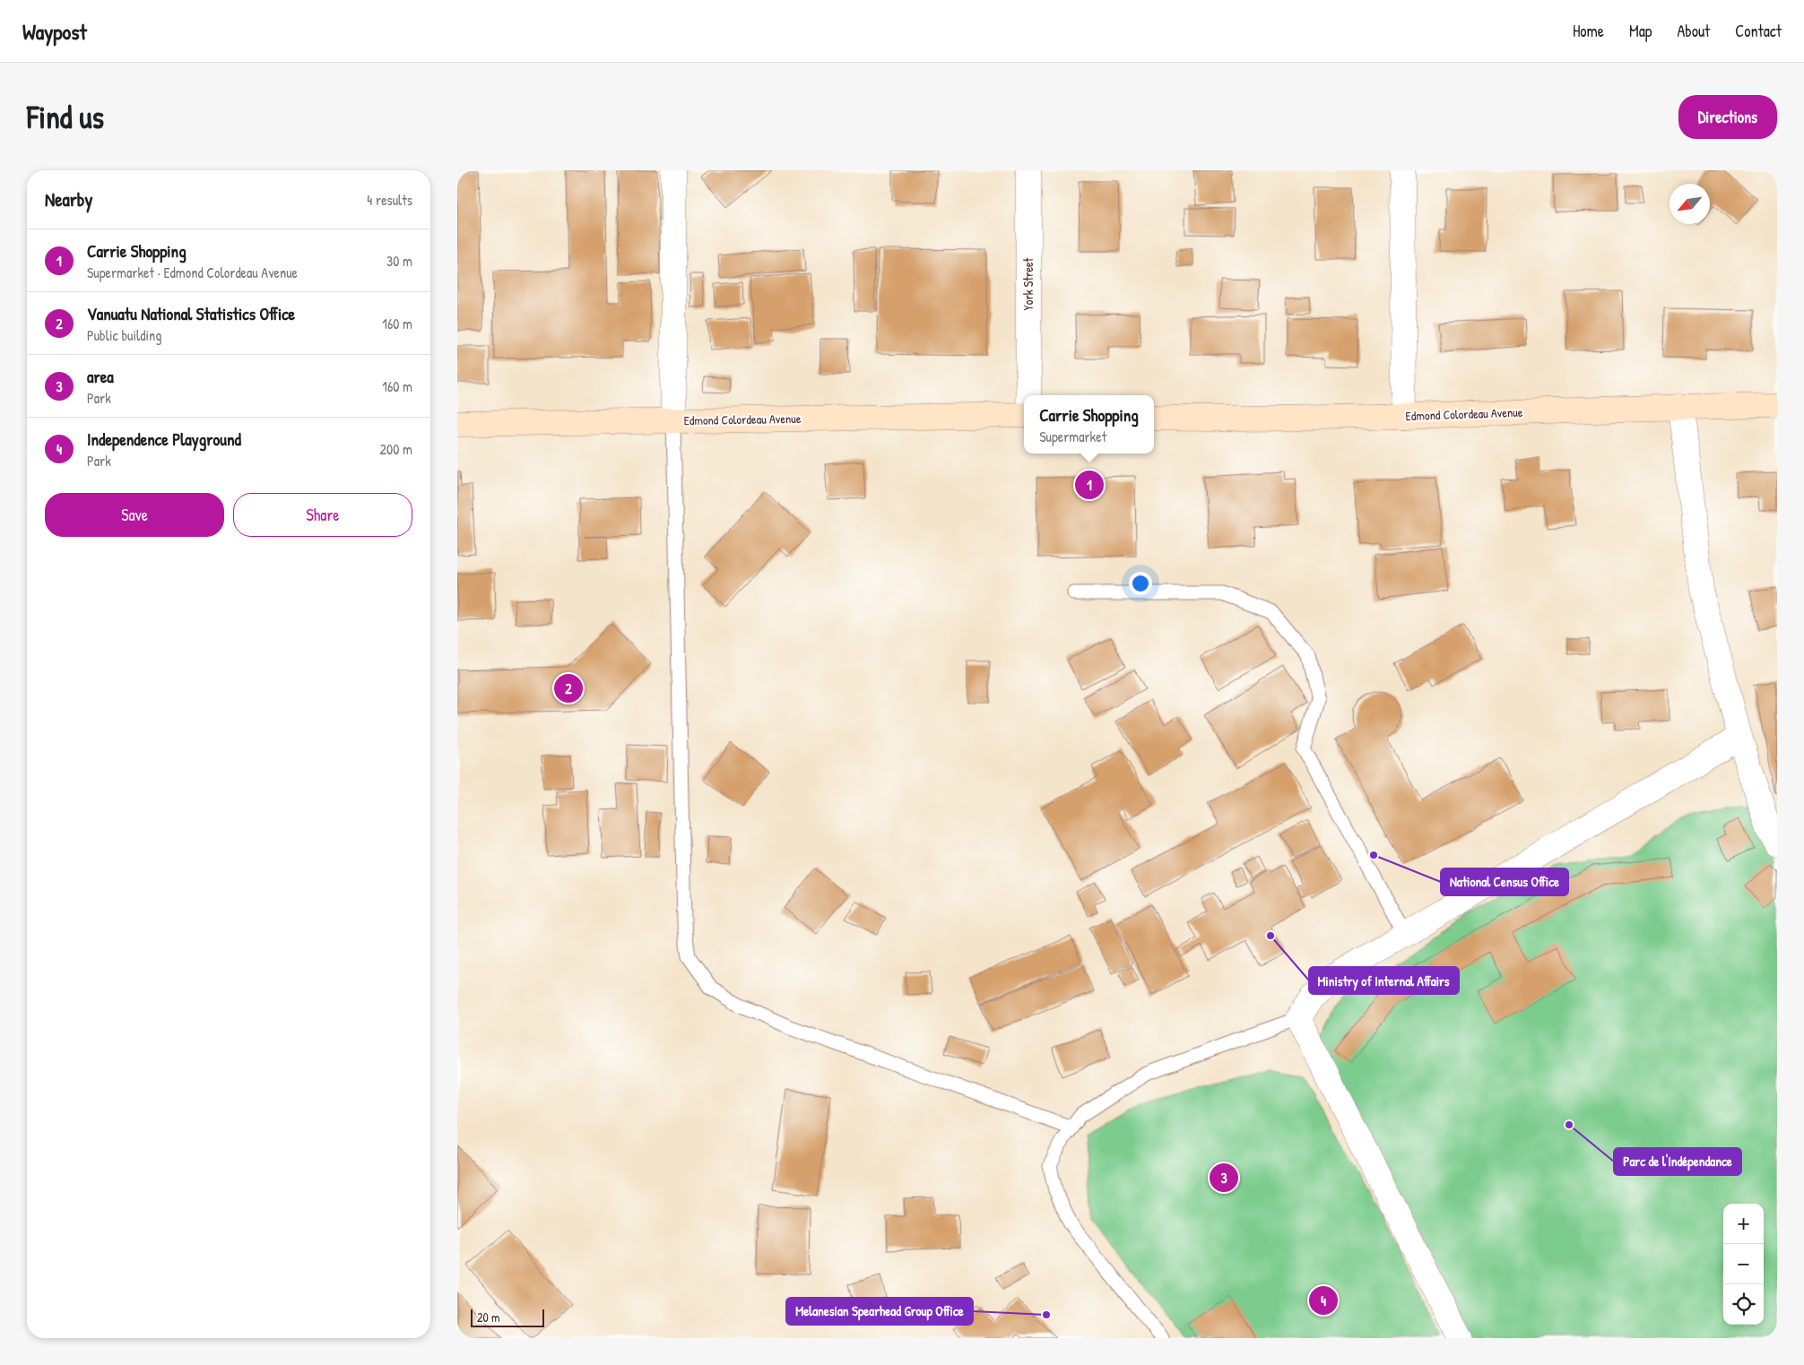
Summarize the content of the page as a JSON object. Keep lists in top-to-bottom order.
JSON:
{
  "streets": {
    "street": ["York Street", "Edmond Colordeau Avenue"]
  },
  "places": [
    "National Census Office",
    "Ministry of Internal Affairs",
    "Parc de l'Indépendance",
    "Melanesian Spearhead Group Office"
  ],
  "scale_bar": "20 m",
  "north": "bottom left",
  "page": {
    "header": "Waypost",
    "nav": [
      "Home",
      "Map",
      "About",
      "Contact"
    ],
    "buttons": [
      "Directions",
      ["Save", "Share"]
    ],
    "title": "Find us",
    "heading": ["Nearby", "4 results"],
    "list": [
      {
        "mark": "1",
        "name": "Carrie Shopping",
        "note": "Supermarket · Edmond Colordeau Avenue",
        "value": "30 m"
      },
      {
        "mark": "2",
        "name": "Vanuatu National Statistics Office",
        "note": "Public building",
        "value": "160 m"
      },
      {
        "mark": "3",
        "name": "area",
        "note": "Park",
        "value": "160 m"
      },
      {
        "mark": "4",
        "name": "Independence Playground",
        "note": "Park",
        "value": "200 m"
      }
    ],
    "popup": ["Carrie Shopping", "Supermarket"],
    "pins": [
      "1",
      "2",
      "3",
      "4"
    ],
    "map_buttons": ["+", "−"],
    "scale": "20 m"
  }
}
